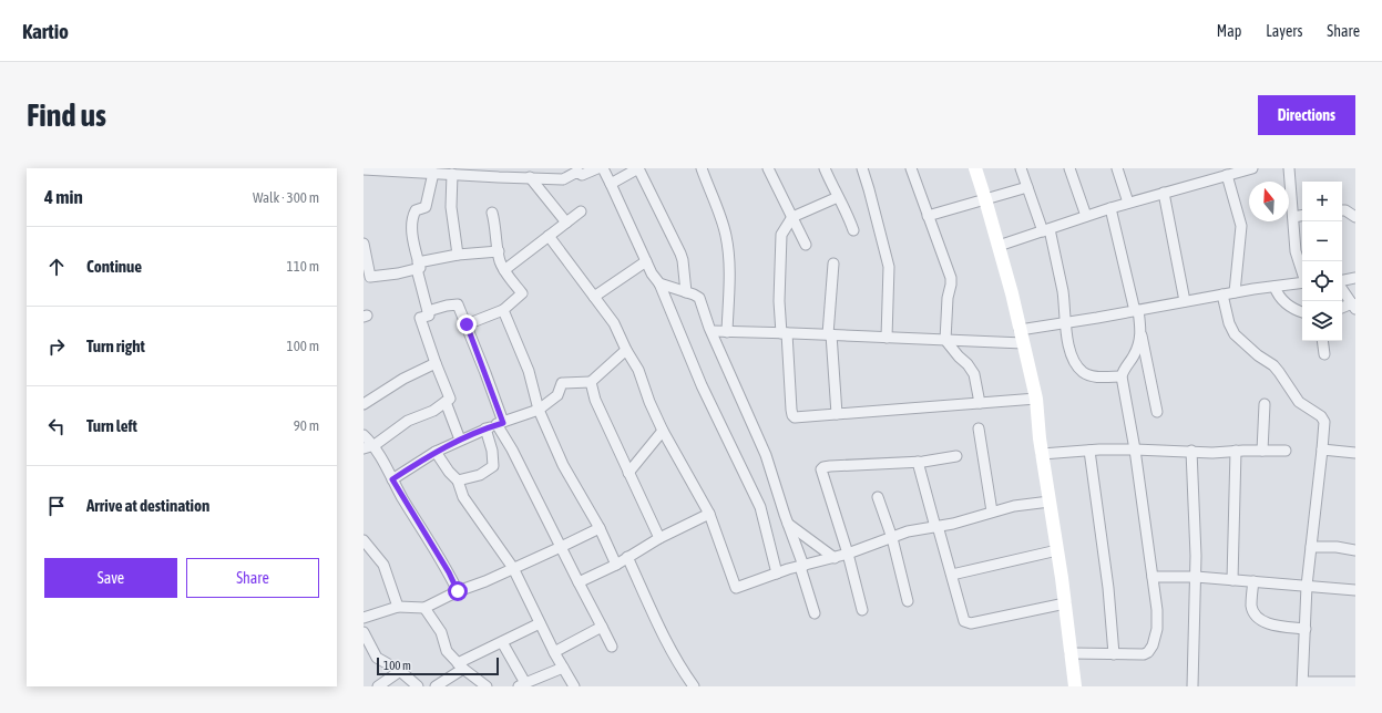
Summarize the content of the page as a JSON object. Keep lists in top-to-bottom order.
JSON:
{
  "scale_bar": "100 m",
  "north": "top",
  "page": {
    "header": "Kartio",
    "nav": ["Map", "Layers", "Share"],
    "buttons": [
      "Directions",
      ["Save", "Share"]
    ],
    "title": "Find us",
    "heading": ["4 min", "Walk · 300 m"],
    "map_buttons": ["+", "−"],
    "list": [
      ["Continue", "110 m"],
      ["Turn right", "100 m"],
      ["Turn left", "90 m"],
      "Arrive at destination"
    ],
    "scale": "100 m"
  }
}
